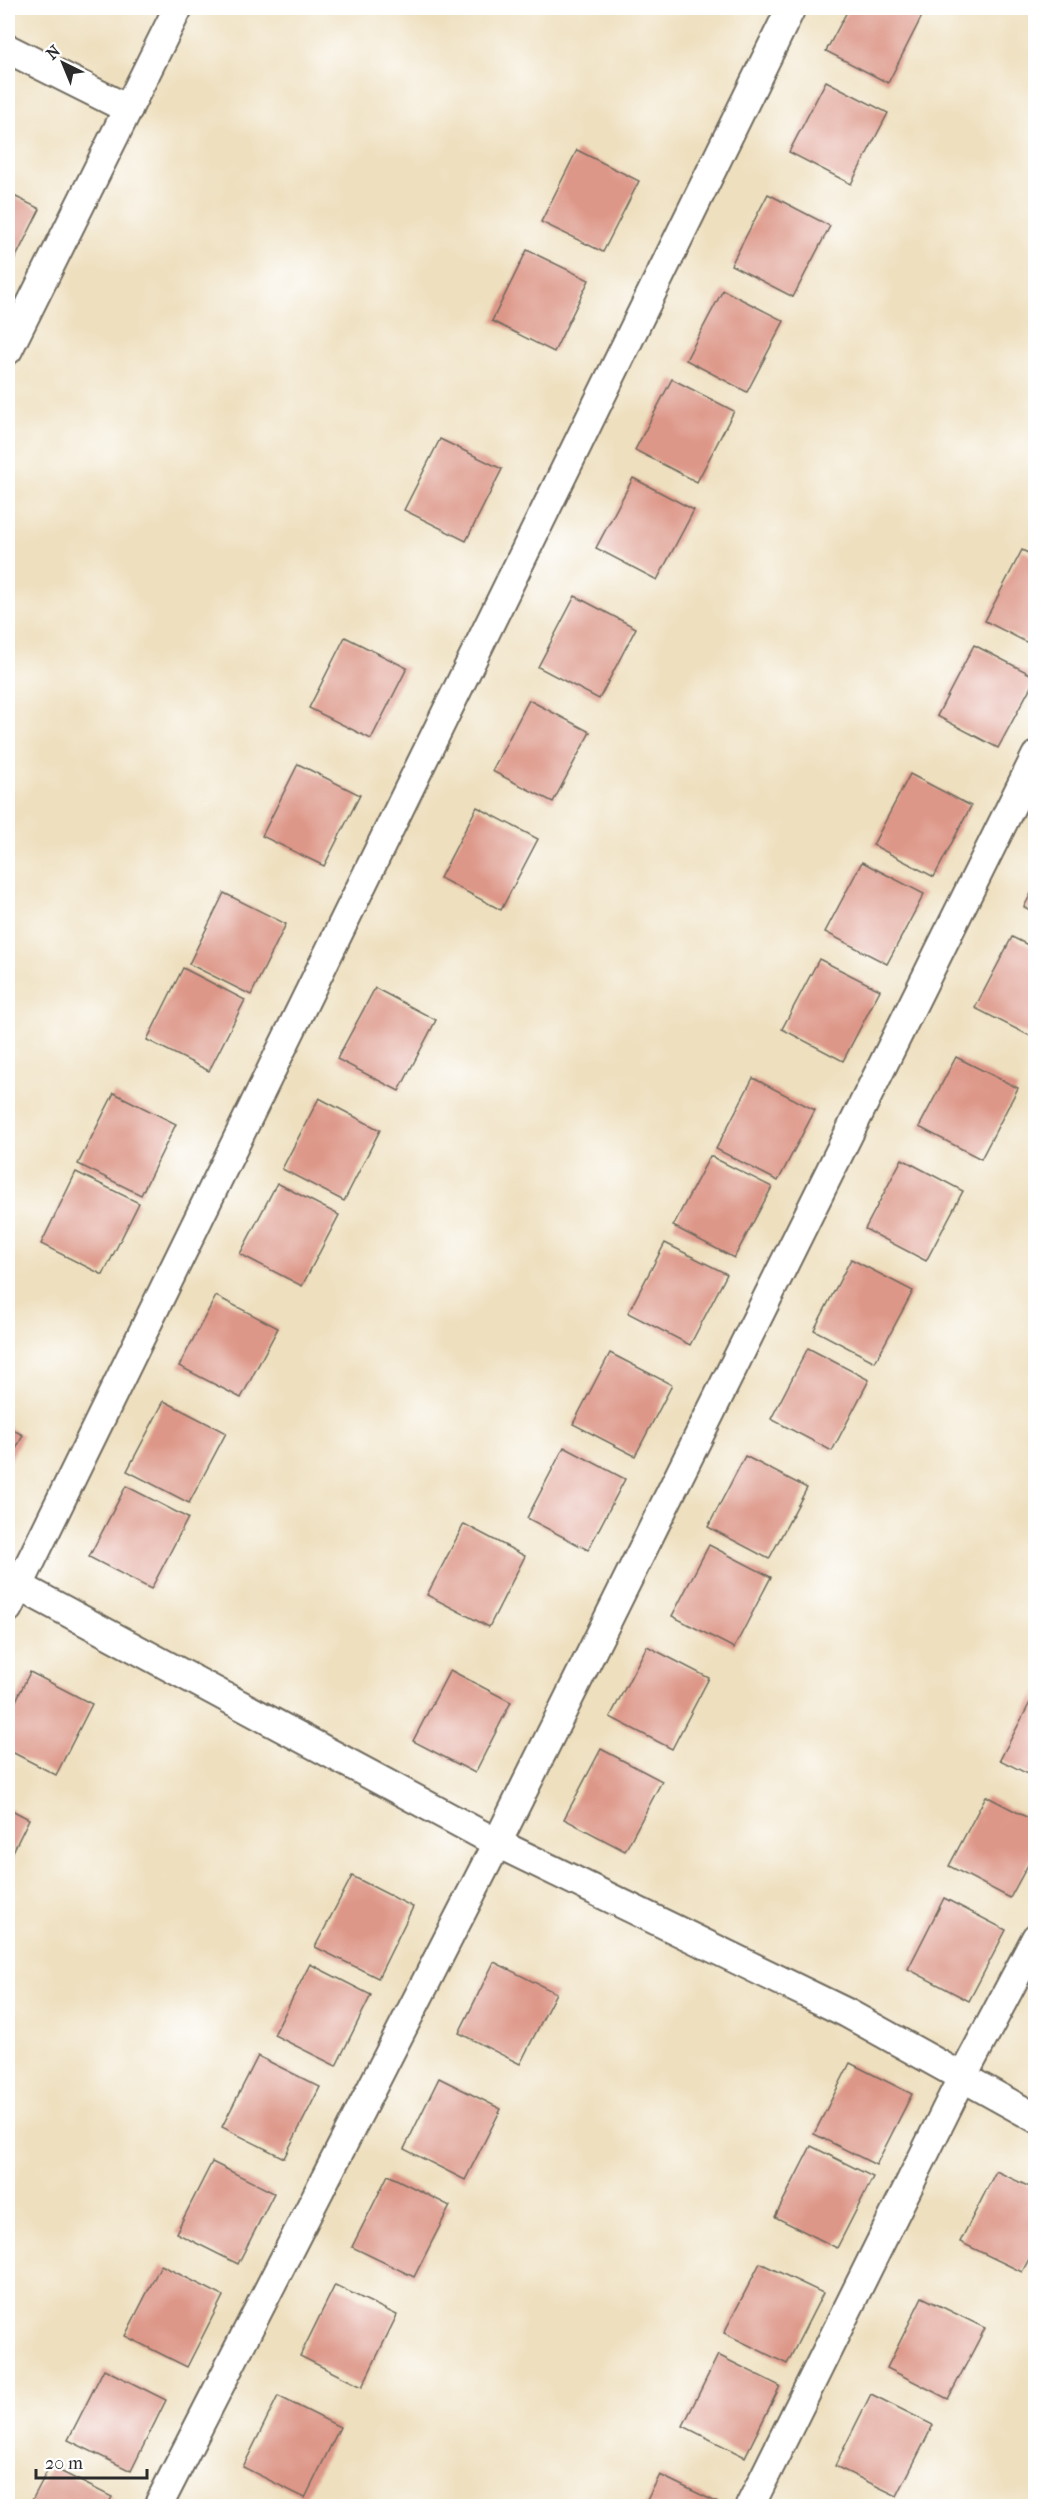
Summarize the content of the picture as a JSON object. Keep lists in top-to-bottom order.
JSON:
{
  "scale_bar": "20 m",
  "north": "top left"
}
